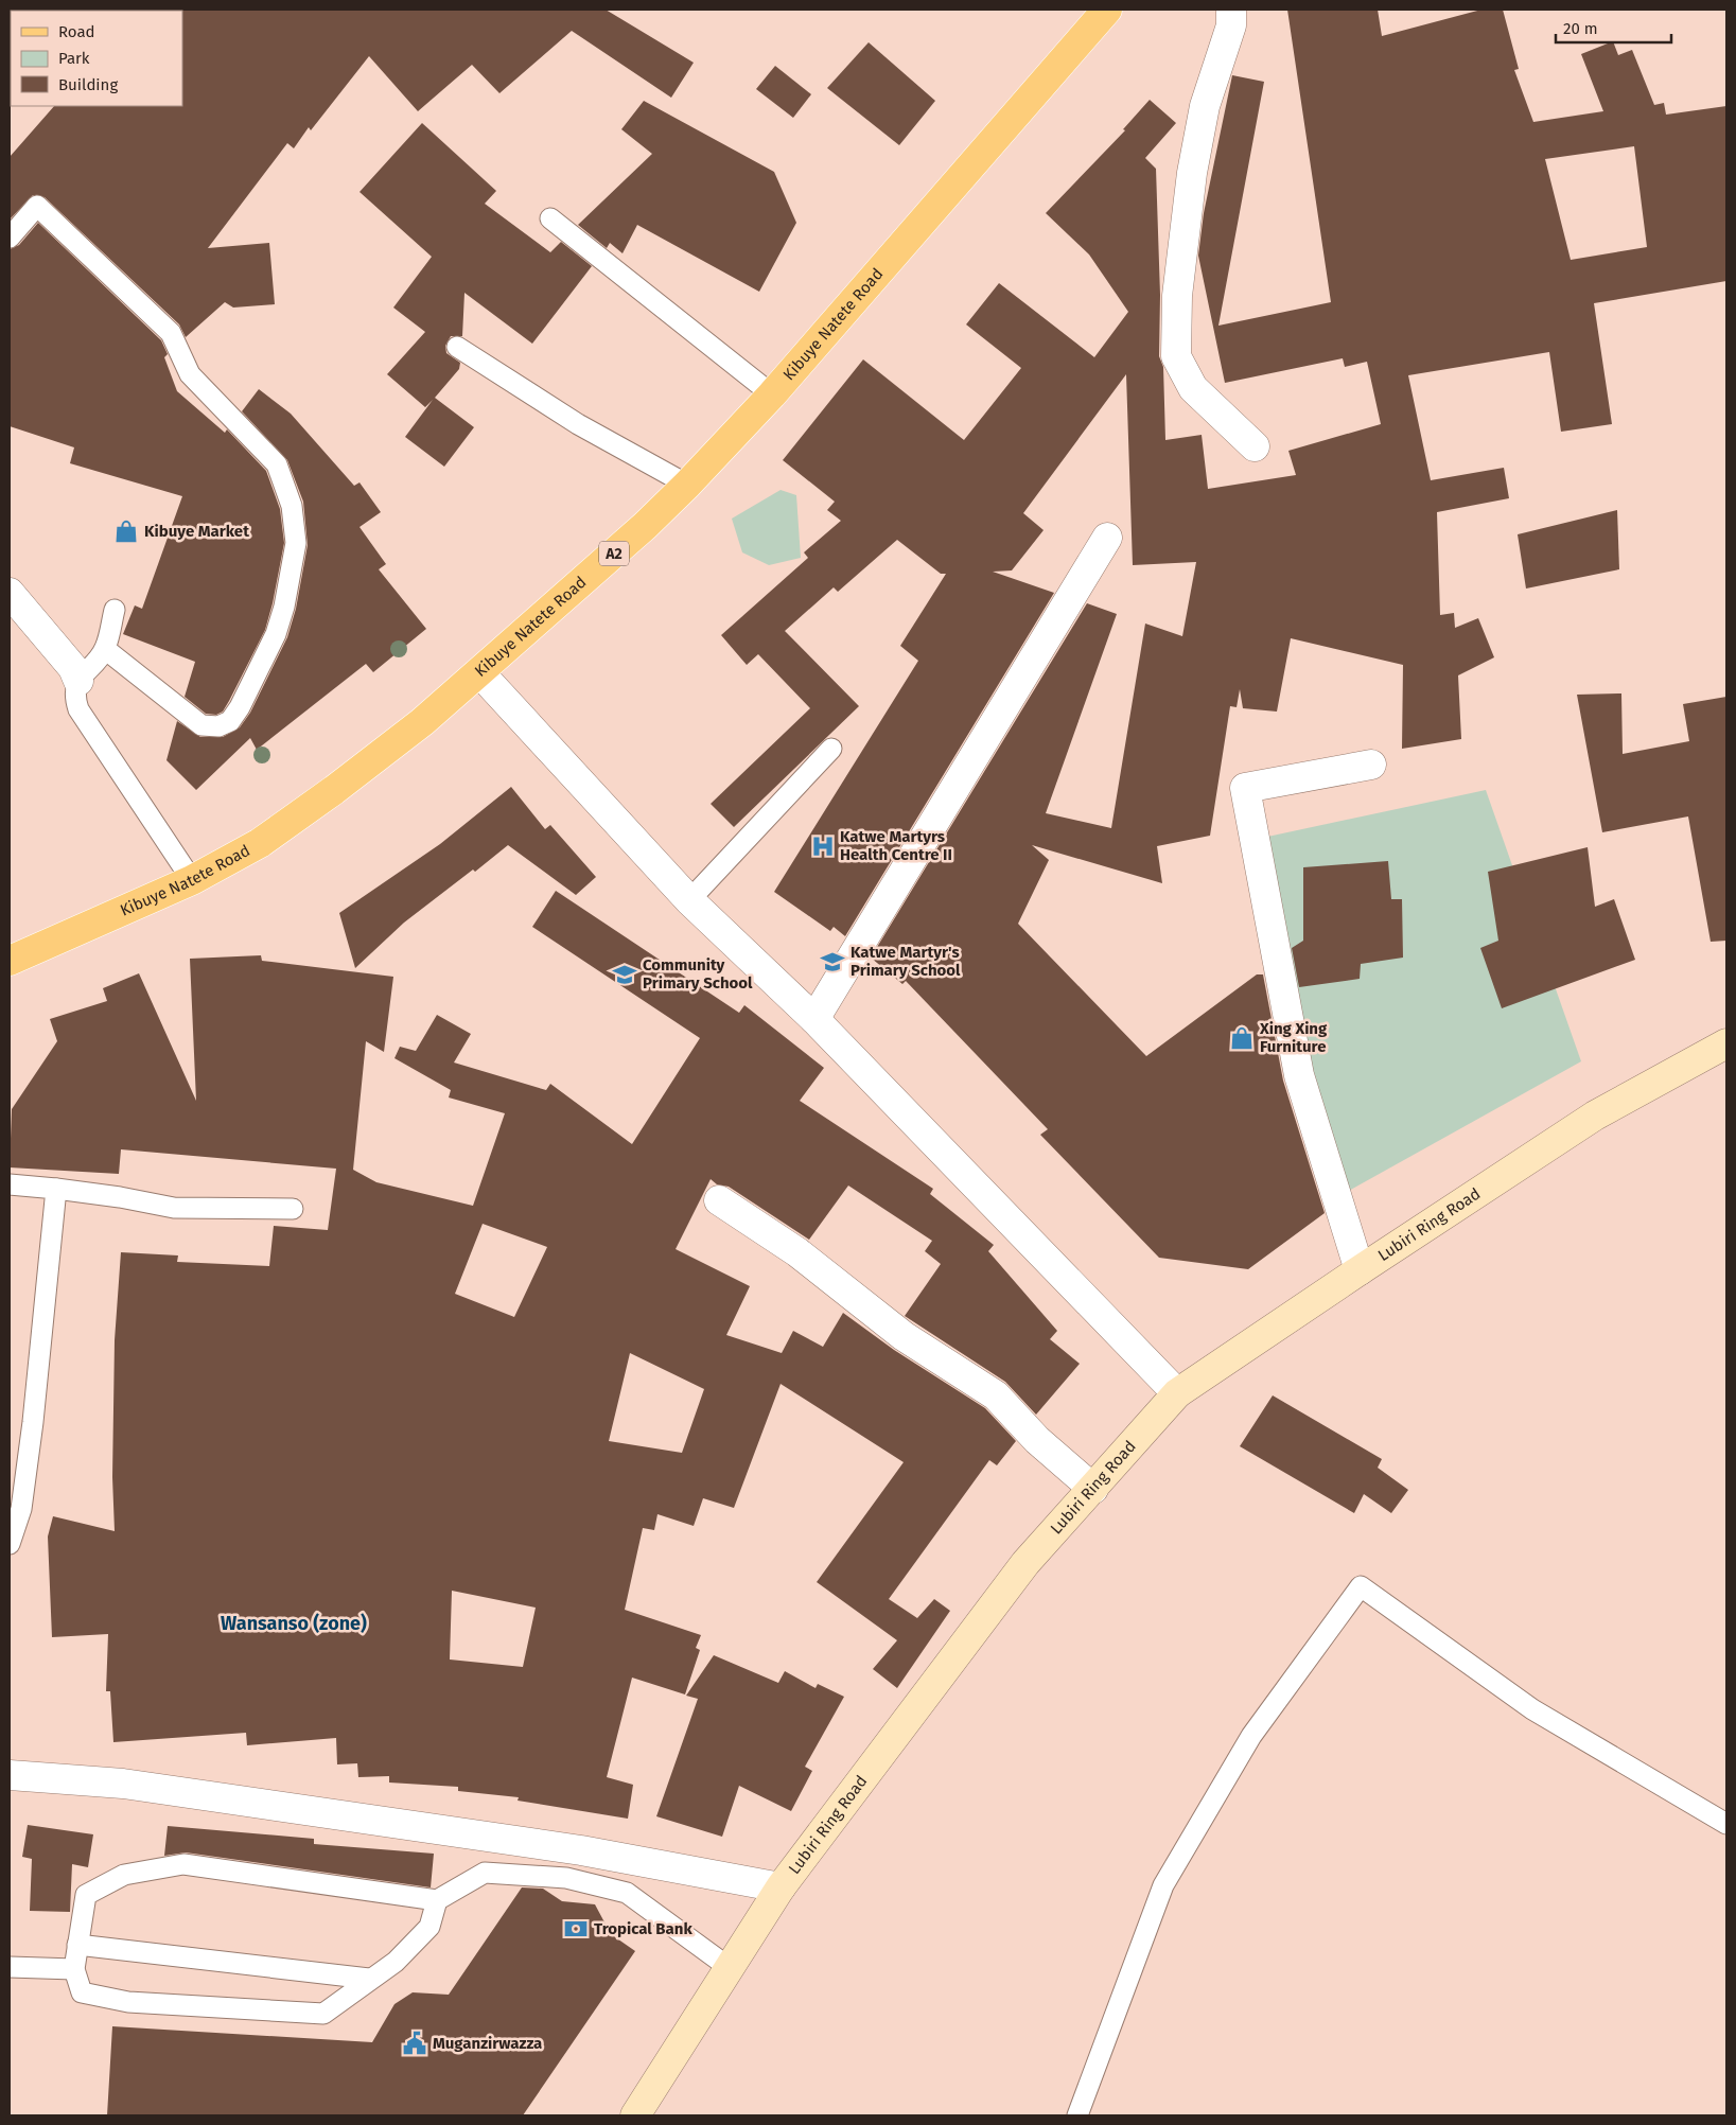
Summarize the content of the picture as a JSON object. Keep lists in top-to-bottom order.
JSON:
{
  "streets": {
    "main road": ["Kibuye Natete Road", "A2", "Lubiri Ring Road"]
  },
  "districts": ["Wansanso (zone)"],
  "places": {
    "shop": ["Kibuye Market", "Xing Xing Furniture"],
    "hospital": ["Katwe Martyrs Health Centre II"],
    "school or university": ["Katwe Martyr's Primary School", "Community Primary School"],
    "bank": ["Tropical Bank"],
    "public building": ["Muganzirwazza"]
  },
  "legend": ["Road", "Park", "Building"],
  "scale_bar": "20 m"
}
